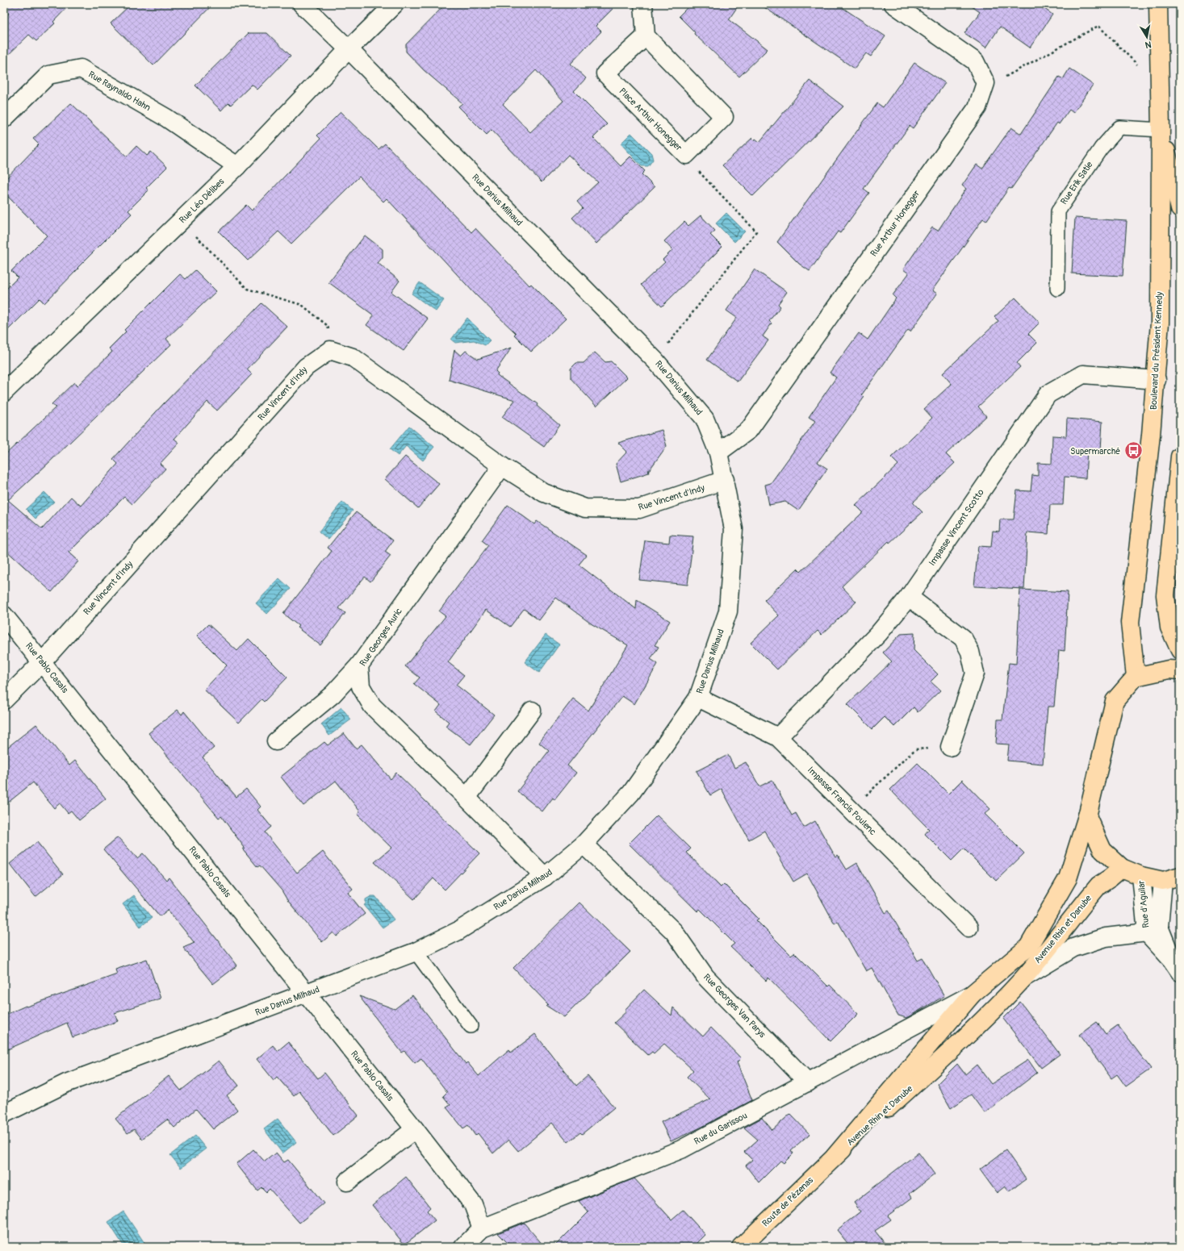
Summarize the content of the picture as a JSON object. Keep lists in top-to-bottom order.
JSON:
{
  "streets": {
    "main road": ["Boulevard du Président Kennedy", "Avenue Rhin et Danube", "Route de Pézenas"],
    "street": [
      "Rue Raynaldo Hahn",
      "Place Arthur Honegger",
      "Rue Darius Milhaud",
      "Rue Léo Délibes",
      "Rue Arthur Honegger",
      "Rue Vincent d'Indy",
      "Impasse Vincent Scotto",
      "Rue Georges Auric",
      "Rue Pablo Casals",
      "Impasse Francis Poulenc",
      "Rue d'Aguilar",
      "Rue Georges Van Parys",
      "Rue du Garissou"
    ],
    "lane": ["Rue Erik Satie"]
  },
  "crossings": [
    ["Rue Raynaldo Hahn", "Rue Léo Délibes"],
    ["Rue Erik Satie", "Boulevard du Président Kennedy"],
    ["Rue Darius Milhaud", "Rue Léo Délibes"],
    ["Rue Darius Milhaud", "Rue Arthur Honegger"],
    ["Rue Darius Milhaud", "Rue Vincent d'Indy"],
    ["Rue Darius Milhaud", "Rue Georges Auric"],
    ["Rue Darius Milhaud", "Rue Pablo Casals"],
    ["Rue Darius Milhaud", "Impasse Francis Poulenc"],
    ["Rue Darius Milhaud", "Rue Georges Van Parys"],
    ["Boulevard du Président Kennedy", "Impasse Vincent Scotto"],
    ["Rue Vincent d'Indy", "Rue Georges Auric"],
    ["Rue Vincent d'Indy", "Rue Pablo Casals"],
    ["Impasse Vincent Scotto", "Impasse Francis Poulenc"],
    ["Rue Pablo Casals", "Rue du Garissou"],
    ["Rue d'Aguilar", "Avenue Rhin et Danube"],
    ["Avenue Rhin et Danube", "Rue du Garissou"],
    ["Avenue Rhin et Danube", "Route de Pézenas"],
    ["Rue Georges Van Parys", "Rue du Garissou"]
  ],
  "places": {
    "bus stop": ["Supermarché"]
  },
  "north": "bottom"
}
